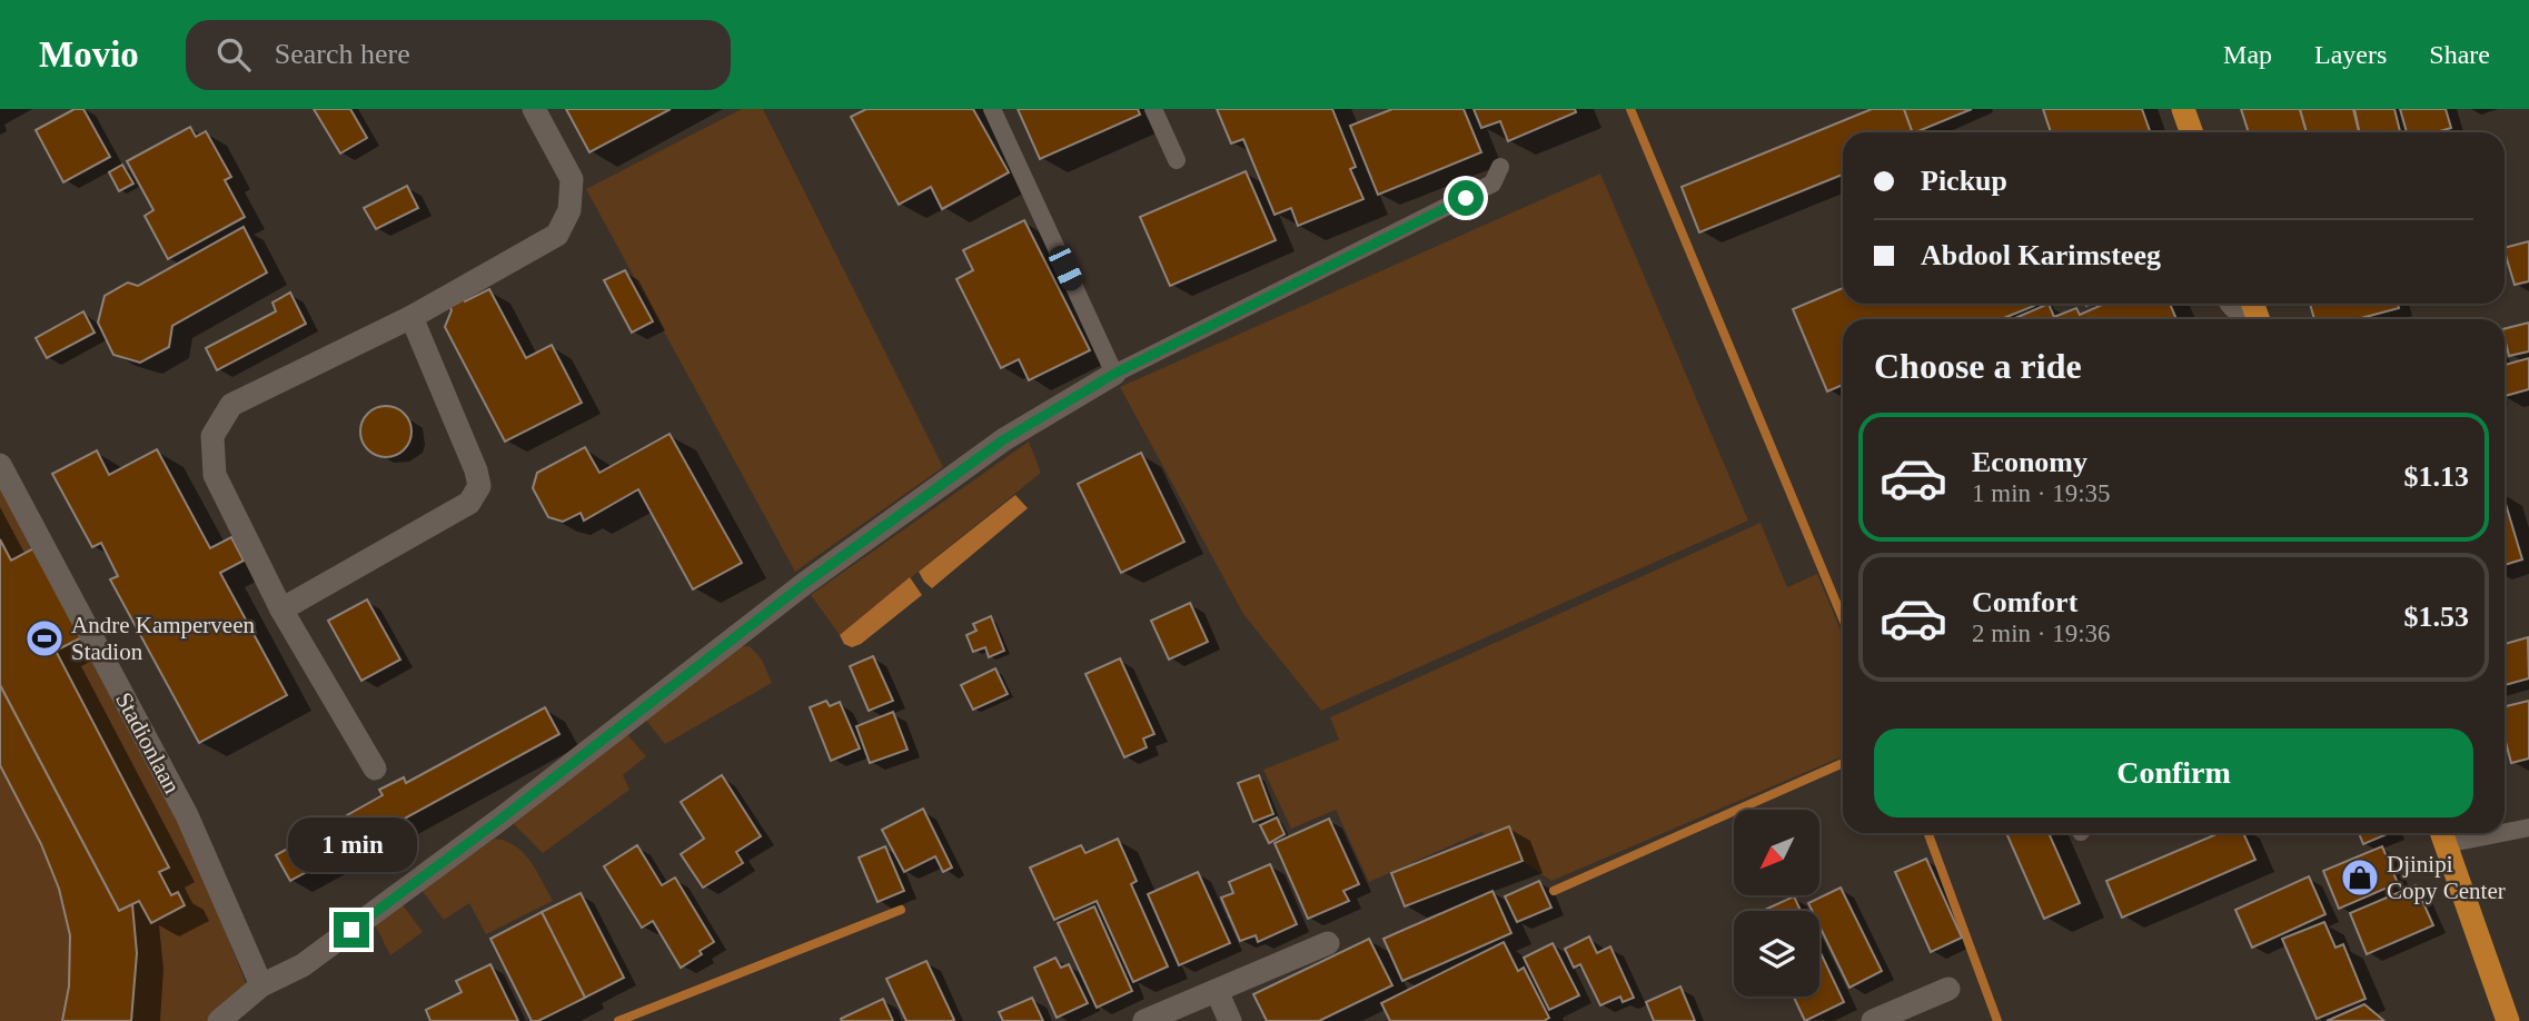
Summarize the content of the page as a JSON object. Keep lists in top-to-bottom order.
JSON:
{
  "streets": {
    "street": ["Stadionlaan"]
  },
  "places": {
    "sports": ["Andre Kamperveen Stadion"],
    "shop": ["Djinipi Copy Center"]
  },
  "north": "bottom left",
  "page": {
    "header": "Movio",
    "search": "Search here",
    "nav": ["Map", "Layers", "Share"],
    "banner": ["Pickup", "Abdool Karimsteeg"],
    "heading": "Choose a ride",
    "list": [
      {
        "name": "Economy",
        "note": "1 min · 19:35",
        "value": "$1.13"
      },
      {
        "name": "Comfort",
        "note": "2 min · 19:36",
        "value": "$1.53"
      }
    ],
    "buttons": "Confirm",
    "bubble": "1 min"
  }
}
